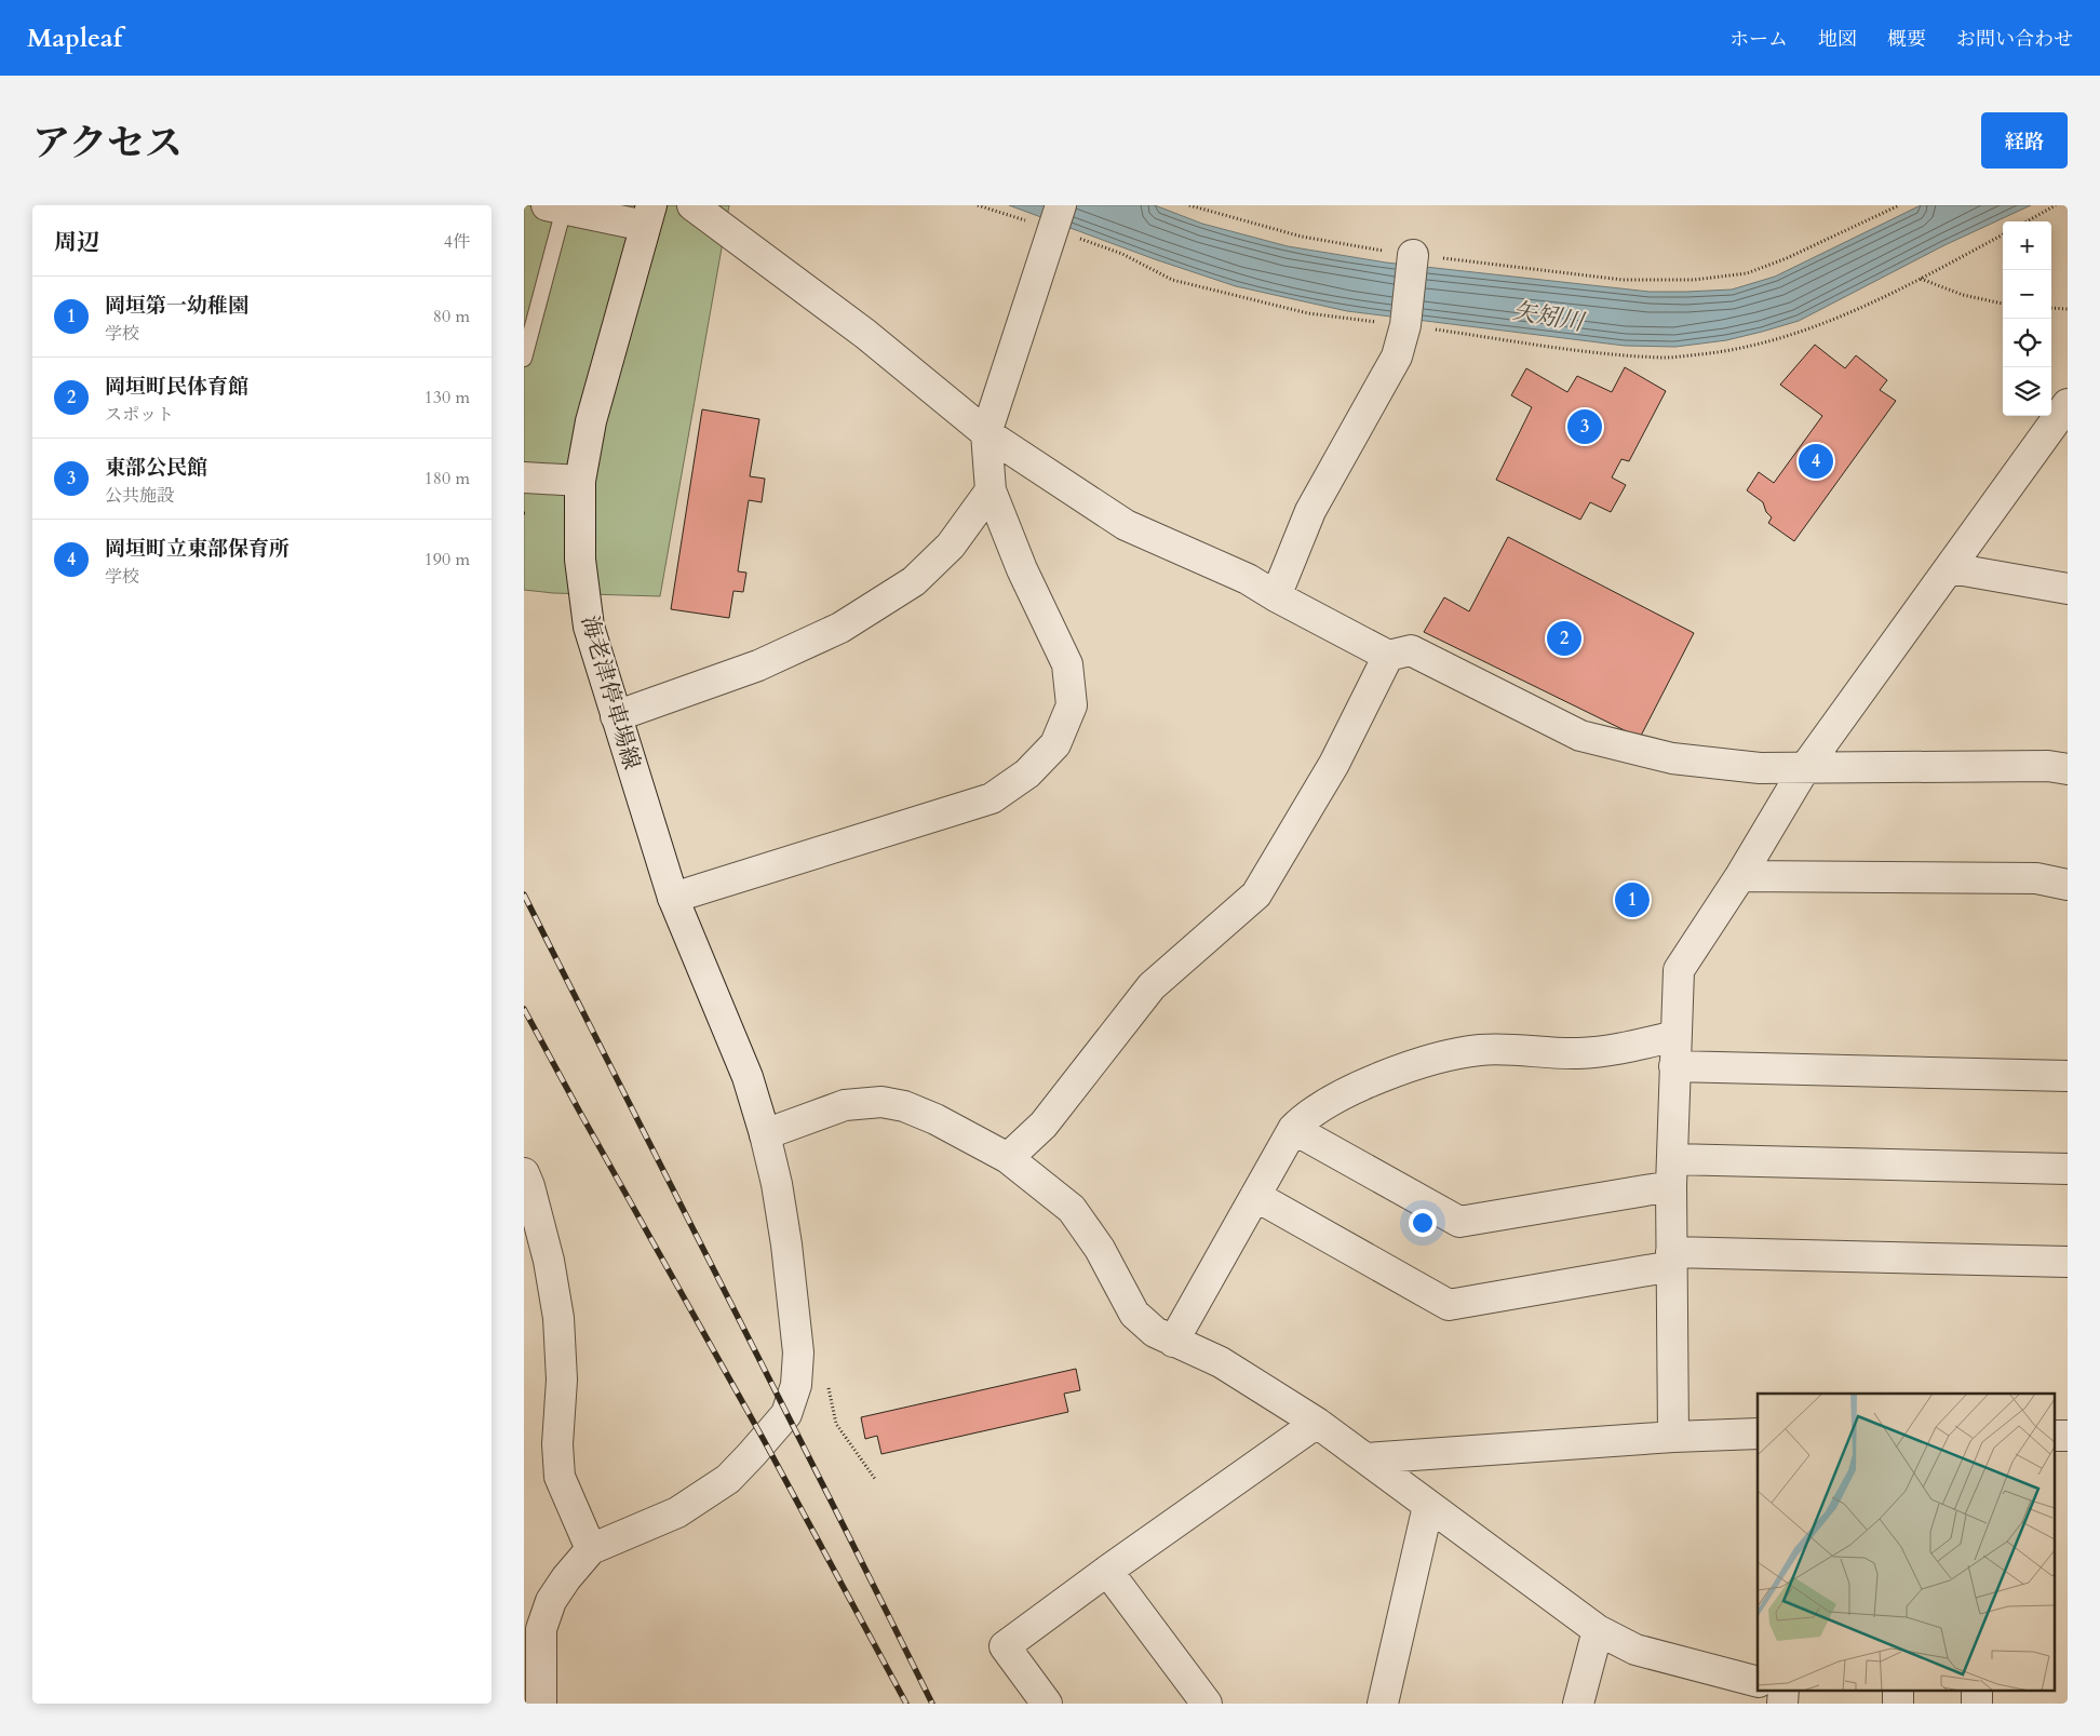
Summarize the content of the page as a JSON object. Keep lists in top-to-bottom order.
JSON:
{
  "streets": {
    "street": ["海老津停車場線"]
  },
  "water": ["矢矧川"],
  "page": {
    "header": "Mapleaf",
    "nav": [
      "ホーム",
      "地図",
      "概要",
      "お問い合わせ"
    ],
    "title": "アクセス",
    "buttons": "経路",
    "heading": ["周辺", "4件"],
    "map_buttons": ["+", "−"],
    "list": [
      {
        "mark": "1",
        "name": "岡垣第一幼稚園",
        "note": "学校",
        "value": "80 m"
      },
      {
        "mark": "2",
        "name": "岡垣町民体育館",
        "note": "スポット",
        "value": "130 m"
      },
      {
        "mark": "3",
        "name": "東部公民館",
        "note": "公共施設",
        "value": "180 m"
      },
      {
        "mark": "4",
        "name": "岡垣町立東部保育所",
        "note": "学校",
        "value": "190 m"
      }
    ],
    "pins": [
      "3",
      "4",
      "2",
      "1"
    ]
  }
}
